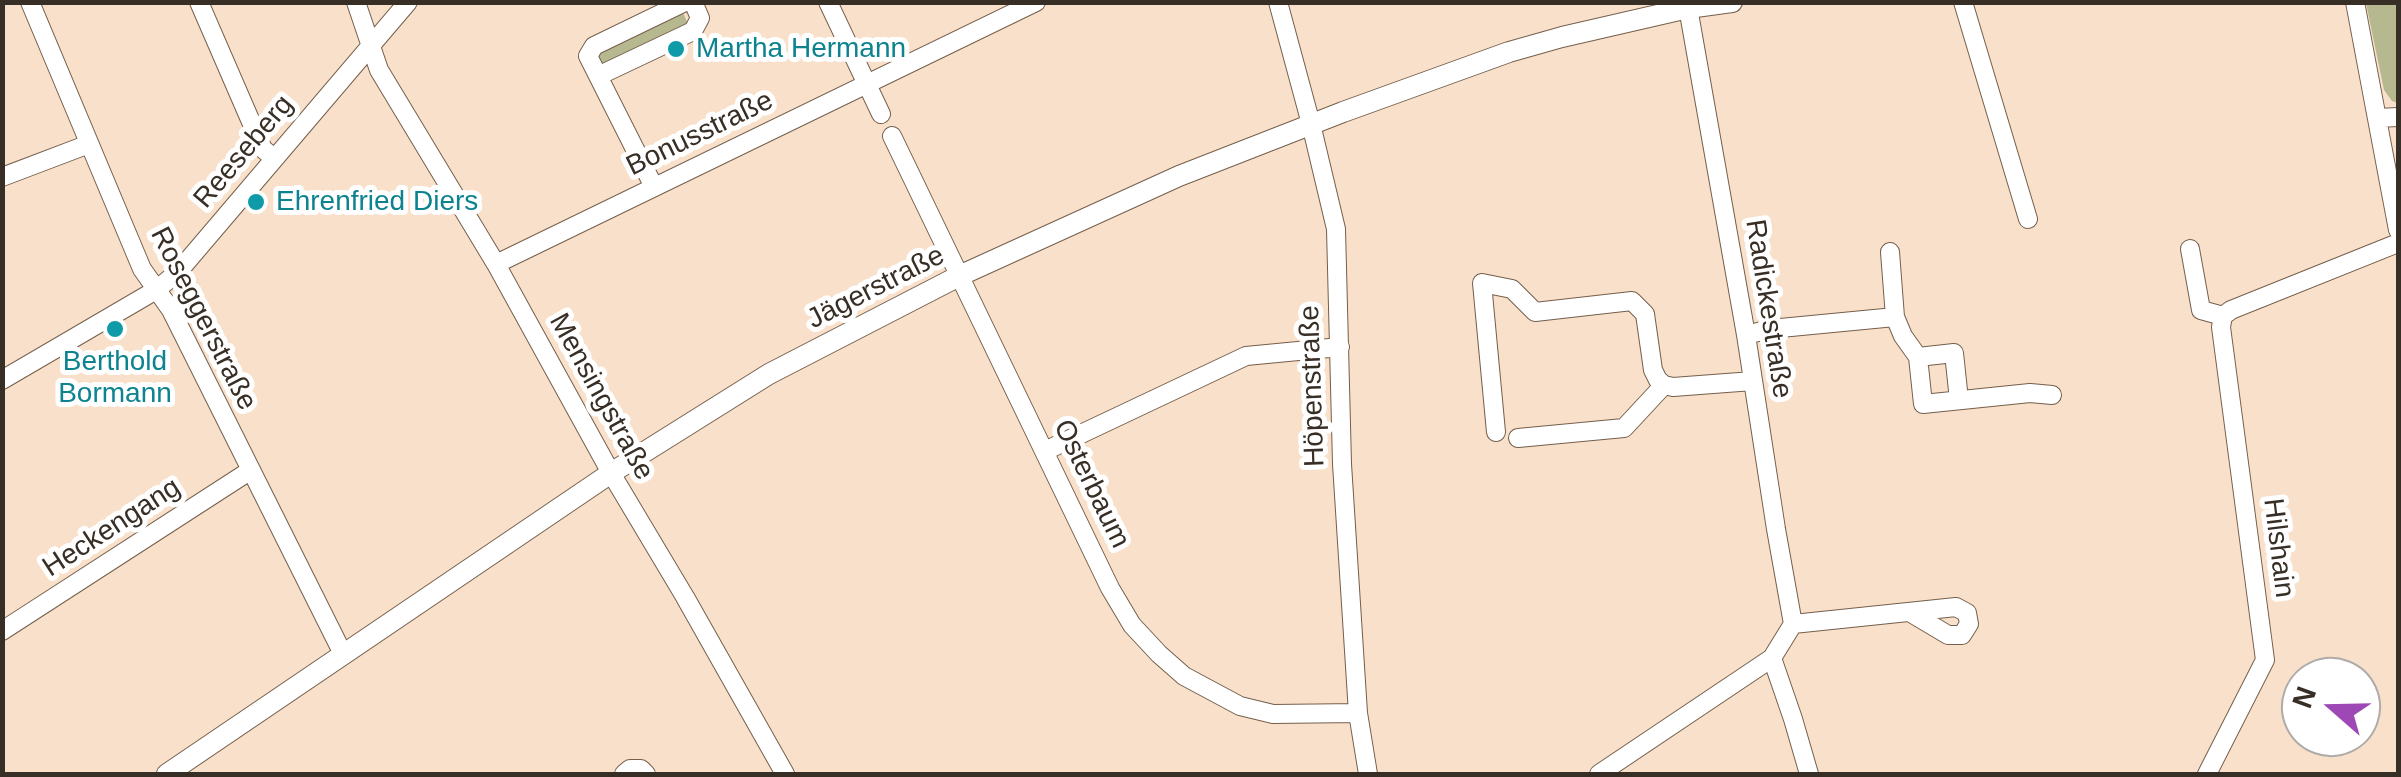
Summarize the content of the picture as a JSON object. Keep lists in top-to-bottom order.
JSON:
{
  "streets": {
    "street": [
      "Bonusstraße",
      "Reeseberg",
      "Jägerstraße",
      "Radickestraße",
      "Roseggerstraße",
      "Höpenstraße",
      "Mensingstraße",
      "Osterbaum",
      "Heckengang",
      "Hilshain"
    ]
  },
  "crossings": [
    ["Bonusstraße", "Mensingstraße"],
    ["Reeseberg", "Roseggerstraße"],
    ["Reeseberg", "Mensingstraße"],
    ["Jägerstraße", "Radickestraße"],
    ["Jägerstraße", "Roseggerstraße"],
    ["Jägerstraße", "Höpenstraße"],
    ["Jägerstraße", "Mensingstraße"],
    ["Jägerstraße", "Osterbaum"],
    ["Roseggerstraße", "Heckengang"],
    ["Höpenstraße", "Osterbaum"]
  ],
  "places": ["Martha Hermann", "Ehrenfried Diers", "Berthold Bormann"],
  "north": "left"
}
